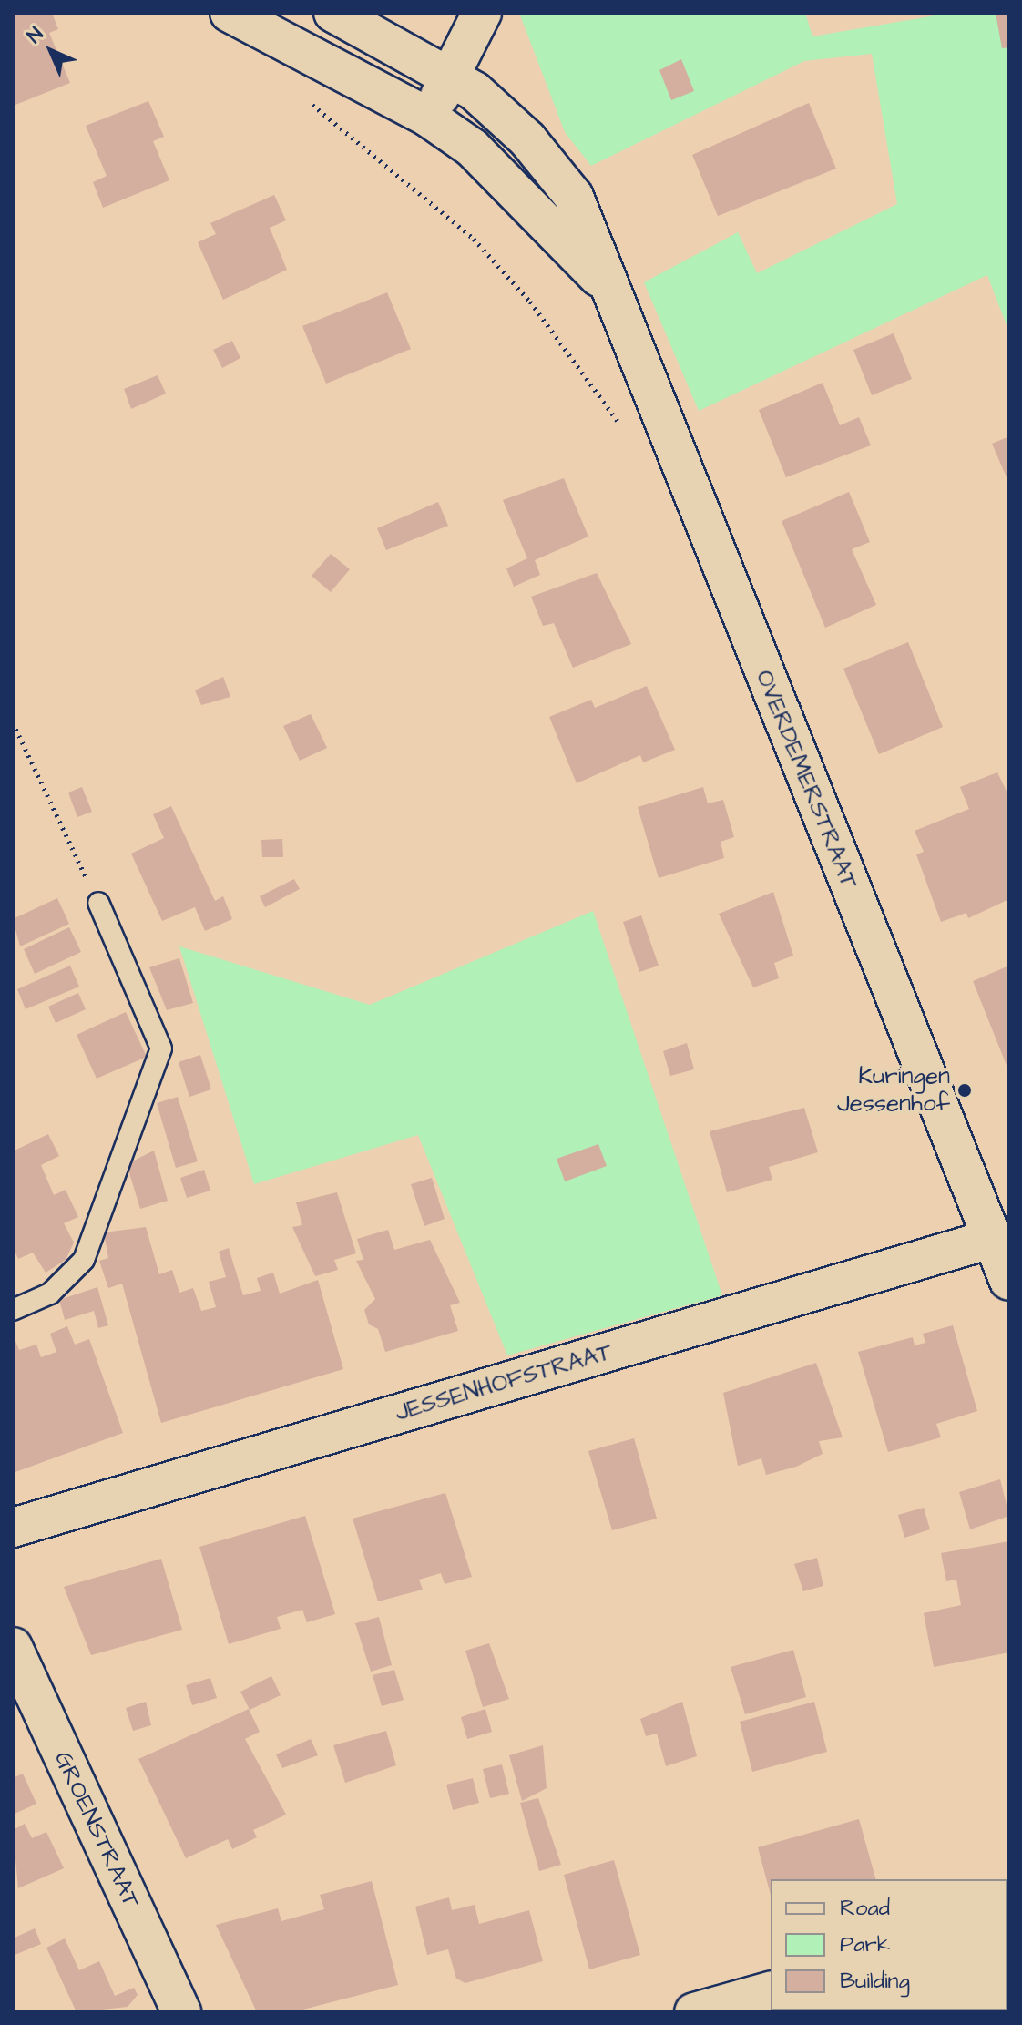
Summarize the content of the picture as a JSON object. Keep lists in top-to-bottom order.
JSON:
{
  "streets": {
    "street": ["OVERDEMERSTRAAT", "JESSENHOFSTRAAT", "GROENSTRAAT"]
  },
  "crossings": [
    ["OVERDEMERSTRAAT", "JESSENHOFSTRAAT"]
  ],
  "places": ["Kuringen Jessenhof"],
  "legend": ["Road", "Park", "Building"],
  "north": "top left"
}
